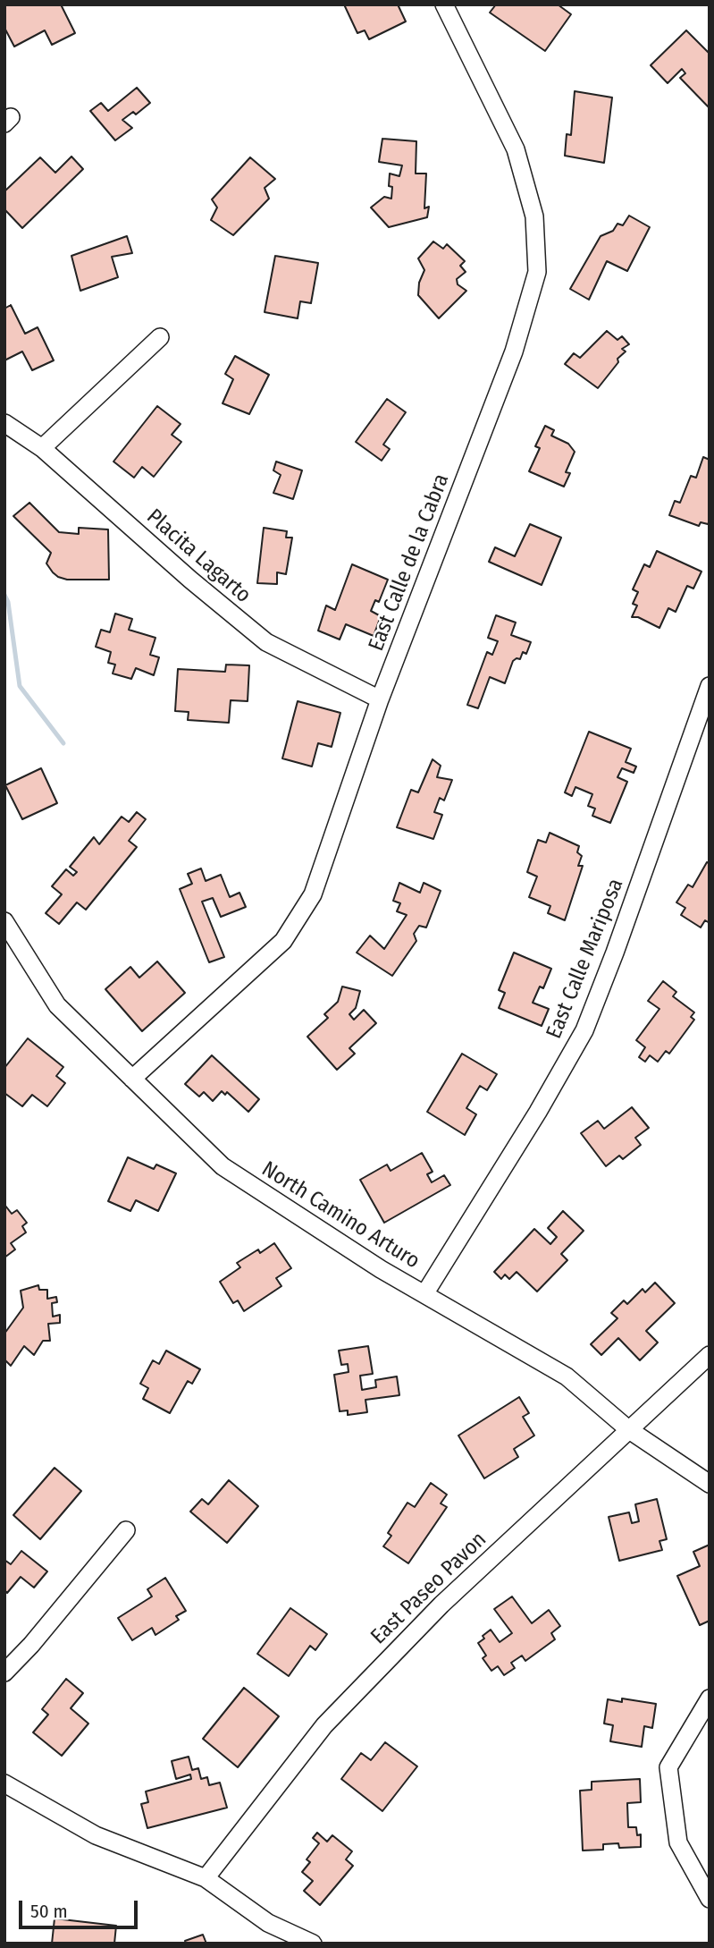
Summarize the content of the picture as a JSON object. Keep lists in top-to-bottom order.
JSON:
{
  "streets": {
    "street": [
      "Placita Lagarto",
      "East Calle de la Cabra",
      "East Calle Mariposa",
      "North Camino Arturo",
      "East Paseo Pavon"
    ]
  },
  "crossings": [
    ["Placita Lagarto", "East Calle de la Cabra"],
    ["East Calle de la Cabra", "North Camino Arturo"],
    ["East Calle Mariposa", "North Camino Arturo"],
    ["North Camino Arturo", "East Paseo Pavon"]
  ],
  "scale_bar": "50 m"
}
